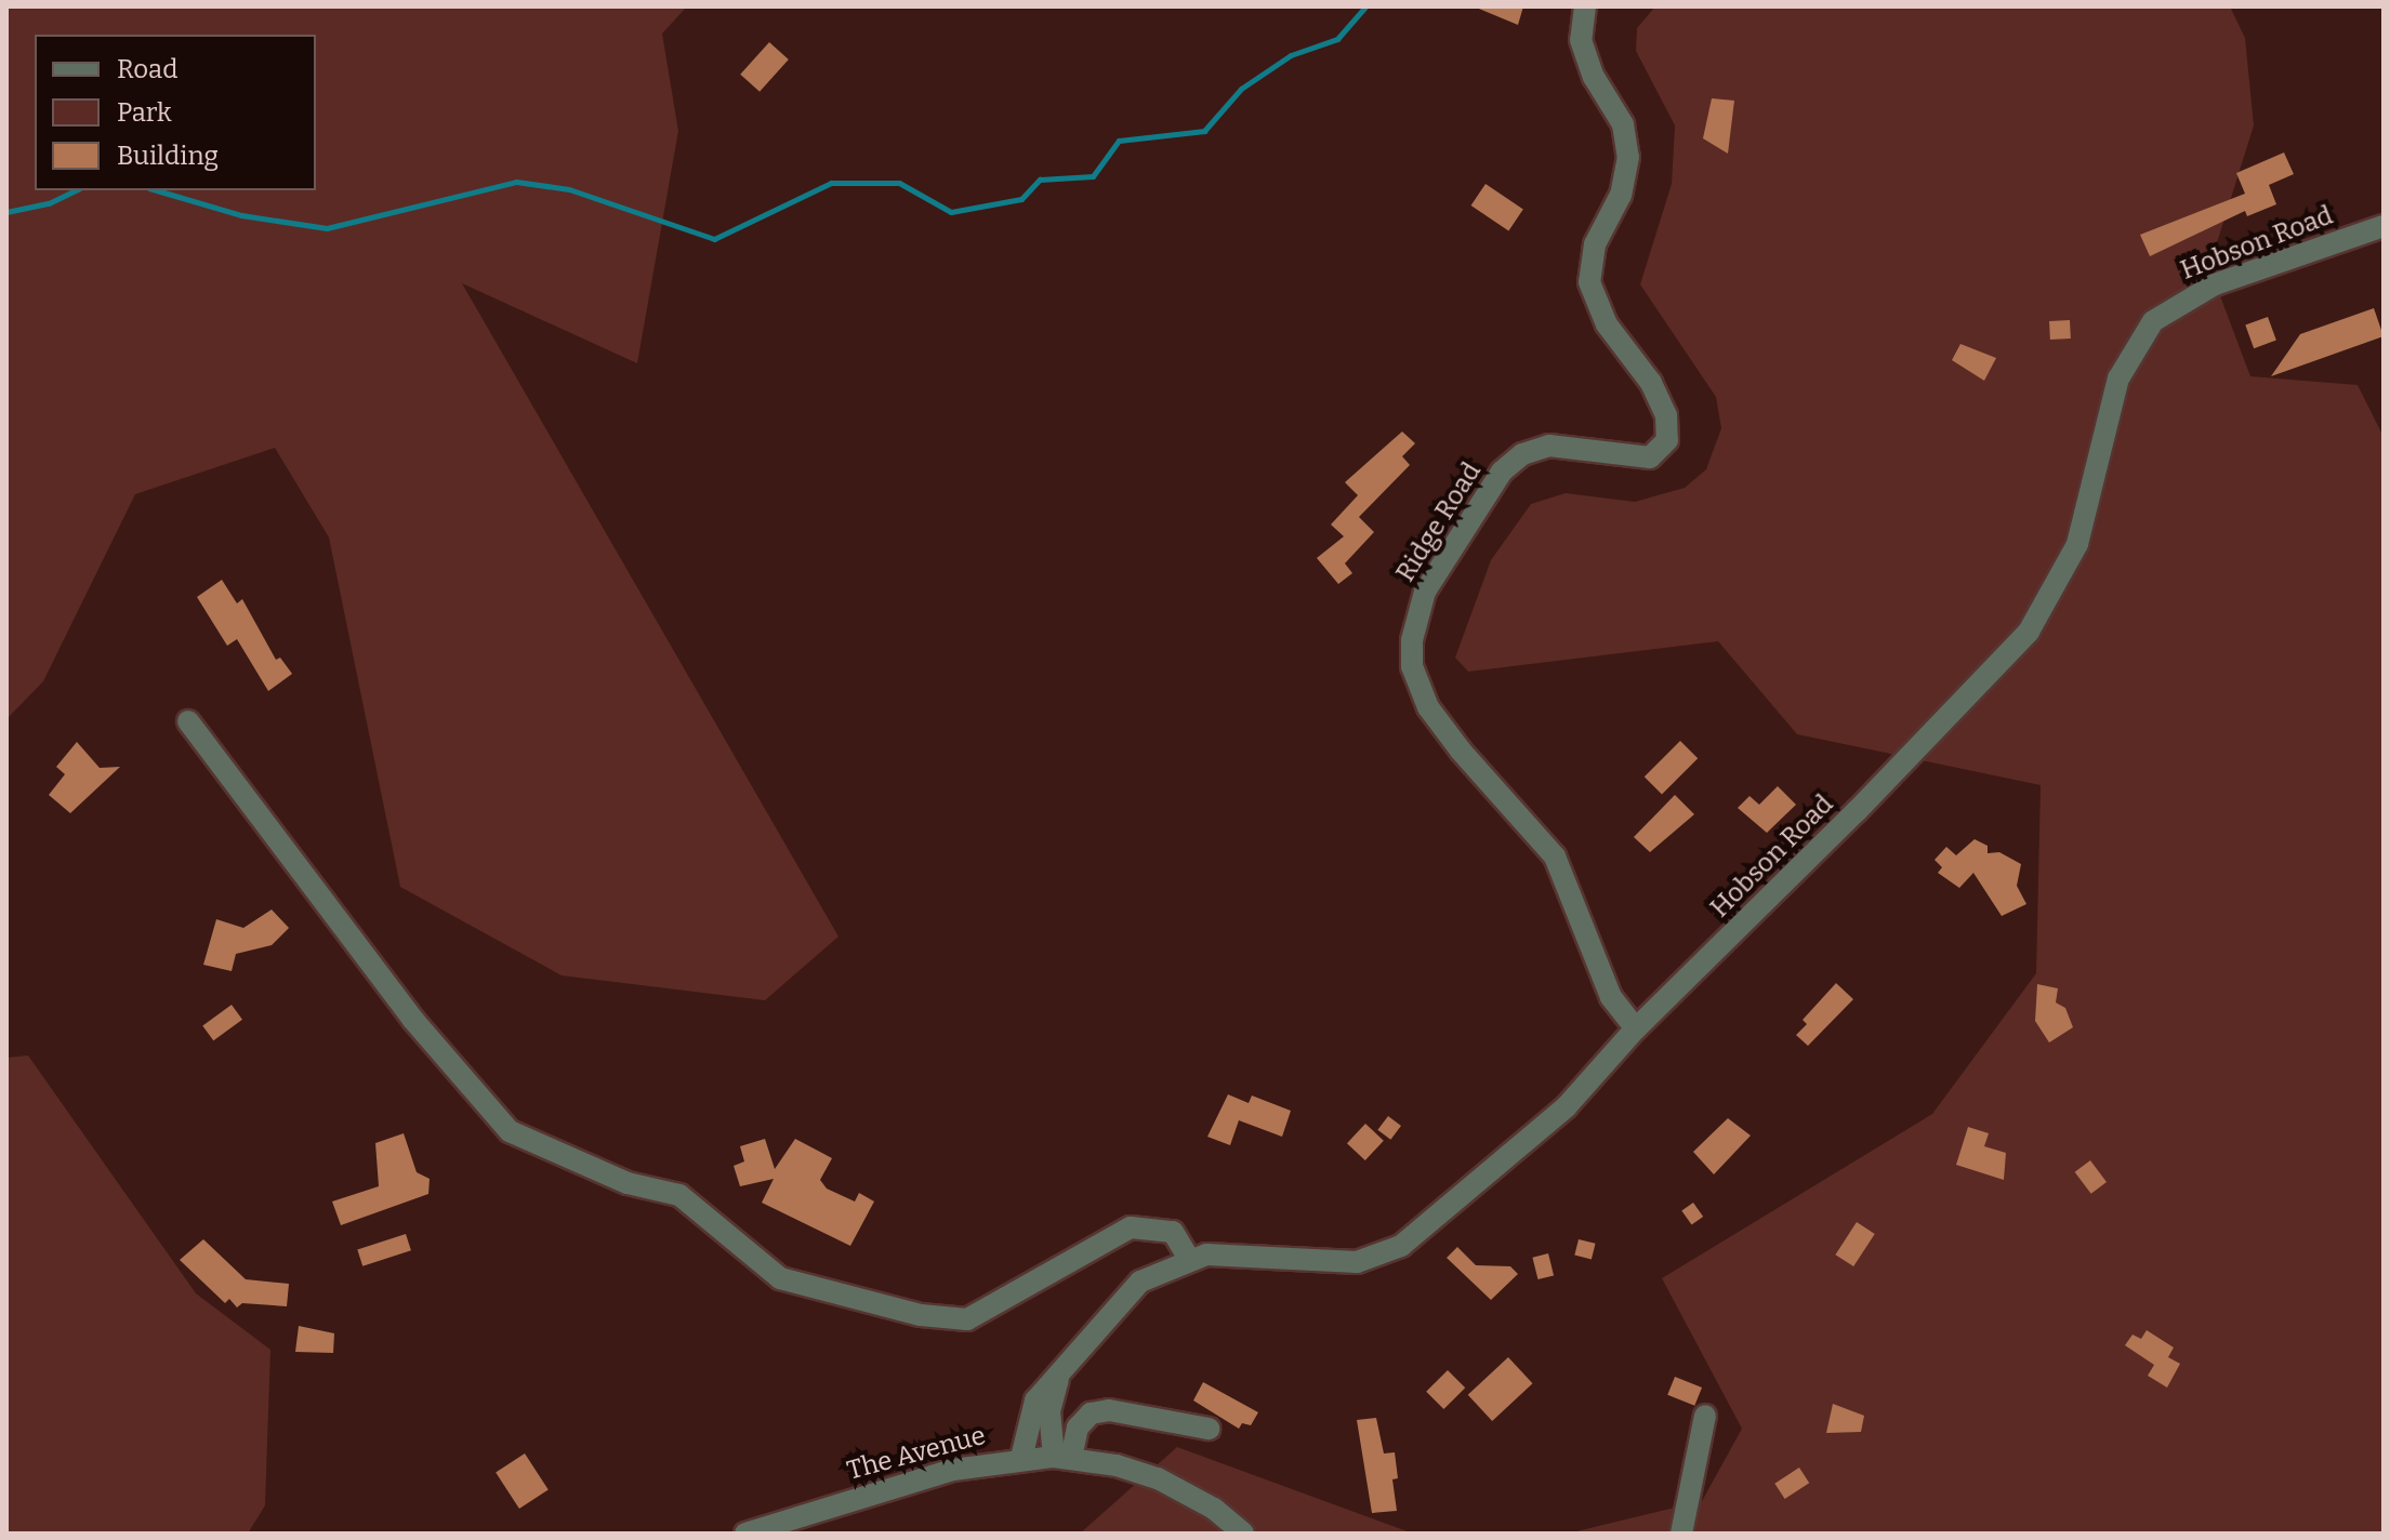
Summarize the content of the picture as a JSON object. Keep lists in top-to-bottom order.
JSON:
{
  "streets": {
    "street": ["Hobson Road", "Ridge Road", "The Avenue"]
  },
  "crossings": [
    ["Hobson Road", "Ridge Road"],
    ["Hobson Road", "The Avenue"]
  ],
  "legend": ["Road", "Park", "Building"]
}
